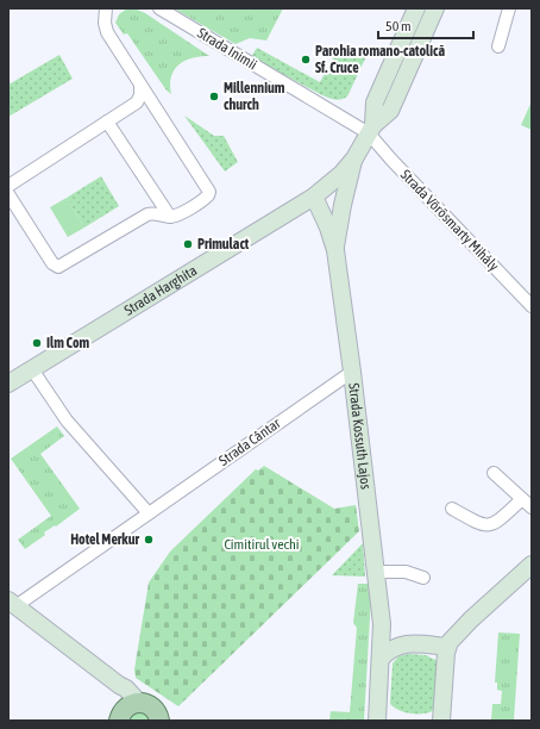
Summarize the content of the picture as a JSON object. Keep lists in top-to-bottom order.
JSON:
{
  "streets": {
    "street": [
      "Strada Inimii",
      "Strada Vörösmarty Mihály",
      "Strada Harghita",
      "Strada Kossuth Lajos",
      "Strada Cântar"
    ]
  },
  "crossings": [
    ["Strada Inimii", "Strada Vörösmarty Mihály"],
    ["Strada Inimii", "Strada Kossuth Lajos"],
    ["Strada Vörösmarty Mihály", "Strada Kossuth Lajos"],
    ["Strada Harghita", "Strada Kossuth Lajos"],
    ["Strada Kossuth Lajos", "Strada Cântar"]
  ],
  "parks": ["Cimitirul vechi"],
  "places": [
    "Parohia romano-catolică Sf. Cruce",
    "Millennium church",
    "Primulact",
    "Ilm Com",
    "Hotel Merkur"
  ],
  "scale_bar": "50 m"
}
